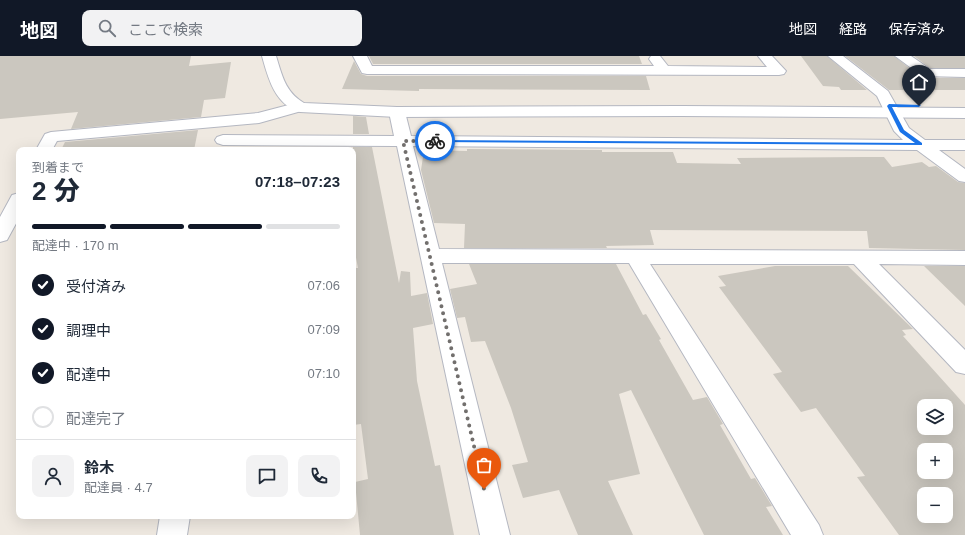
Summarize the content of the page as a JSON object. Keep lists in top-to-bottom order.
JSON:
{
  "page": {
    "header": "地図",
    "search": "ここで検索",
    "nav": ["地図", "経路", "保存済み"],
    "heading": ["2 分", "到着まで", "07:18–07:23"],
    "panel": ["鈴木", "配達員 · 4.7"],
    "bar": "配達中 · 170 m",
    "list": [
      ["受付済み", "07:06"],
      ["調理中", "07:09"],
      ["配達中", "07:10"],
      "配達完了"
    ],
    "map_buttons": ["+", "−"]
  }
}
